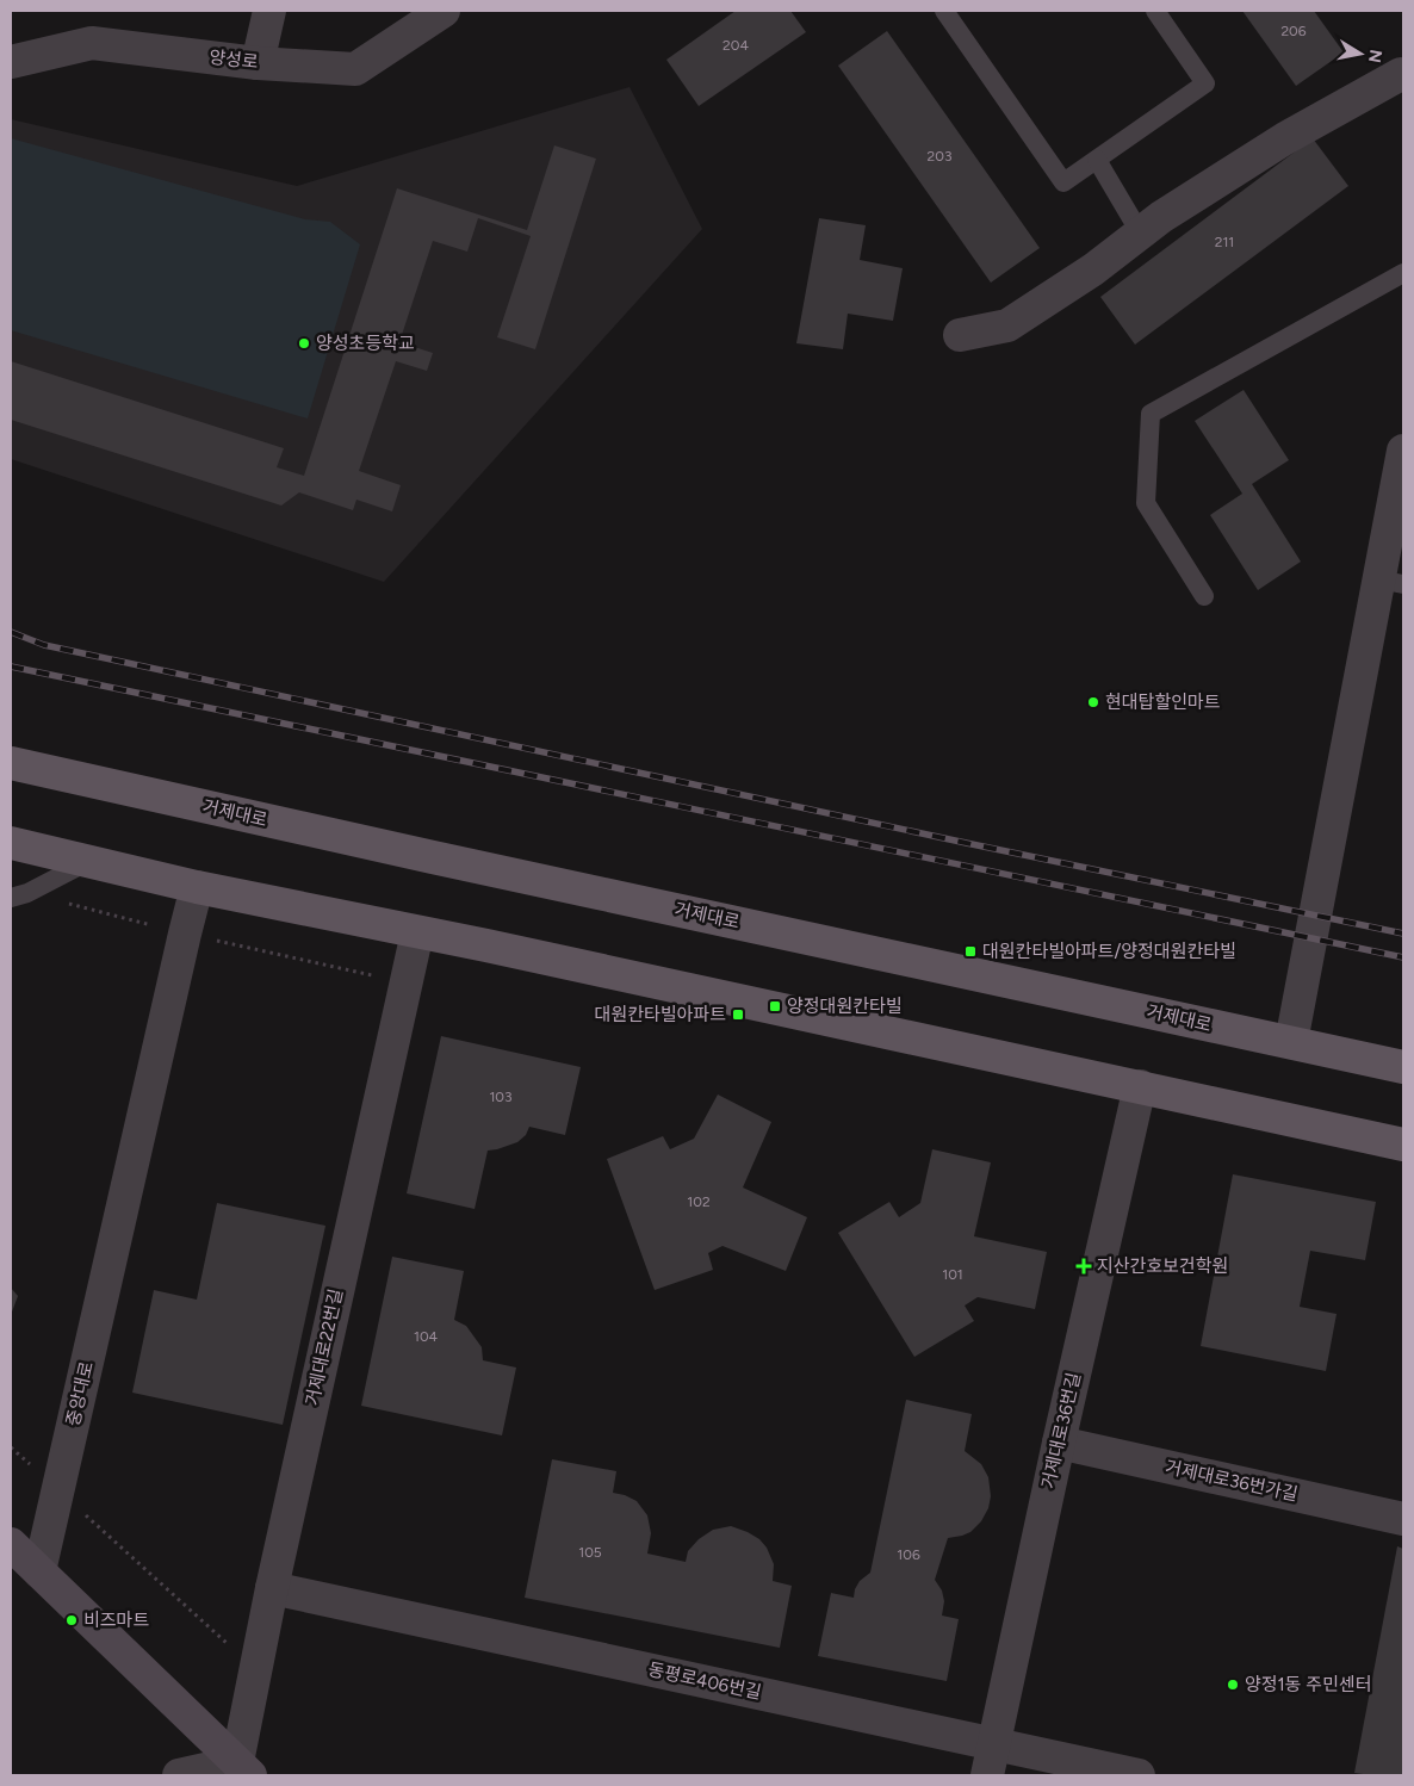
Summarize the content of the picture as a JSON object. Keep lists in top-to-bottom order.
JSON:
{
  "streets": {
    "main road": ["거제대로"],
    "street": [
      "양성로",
      "거제대로22번길",
      "중앙대로",
      "거제대로36번길",
      "거제대로36번가길",
      "동평로406번길"
    ]
  },
  "crossings": [
    ["거제대로22번길", "동평로406번길"],
    ["거제대로36번길", "거제대로36번가길"],
    ["거제대로36번길", "동평로406번길"]
  ],
  "places": {
    "other": [
      "양성초등학교",
      "현대탑할인마트",
      "비즈마트",
      "양정1동 주민센터"
    ],
    "transit": ["대원칸타빌아파트/양정대원칸타빌", "양정대원칸타빌", "대원칸타빌아파트"],
    "health": ["지산간호보건학원"]
  },
  "house_numbers": [
    "206",
    "204",
    "203",
    "211",
    "103",
    "102",
    "101",
    "104",
    "105",
    "106"
  ],
  "north": "right"
}
